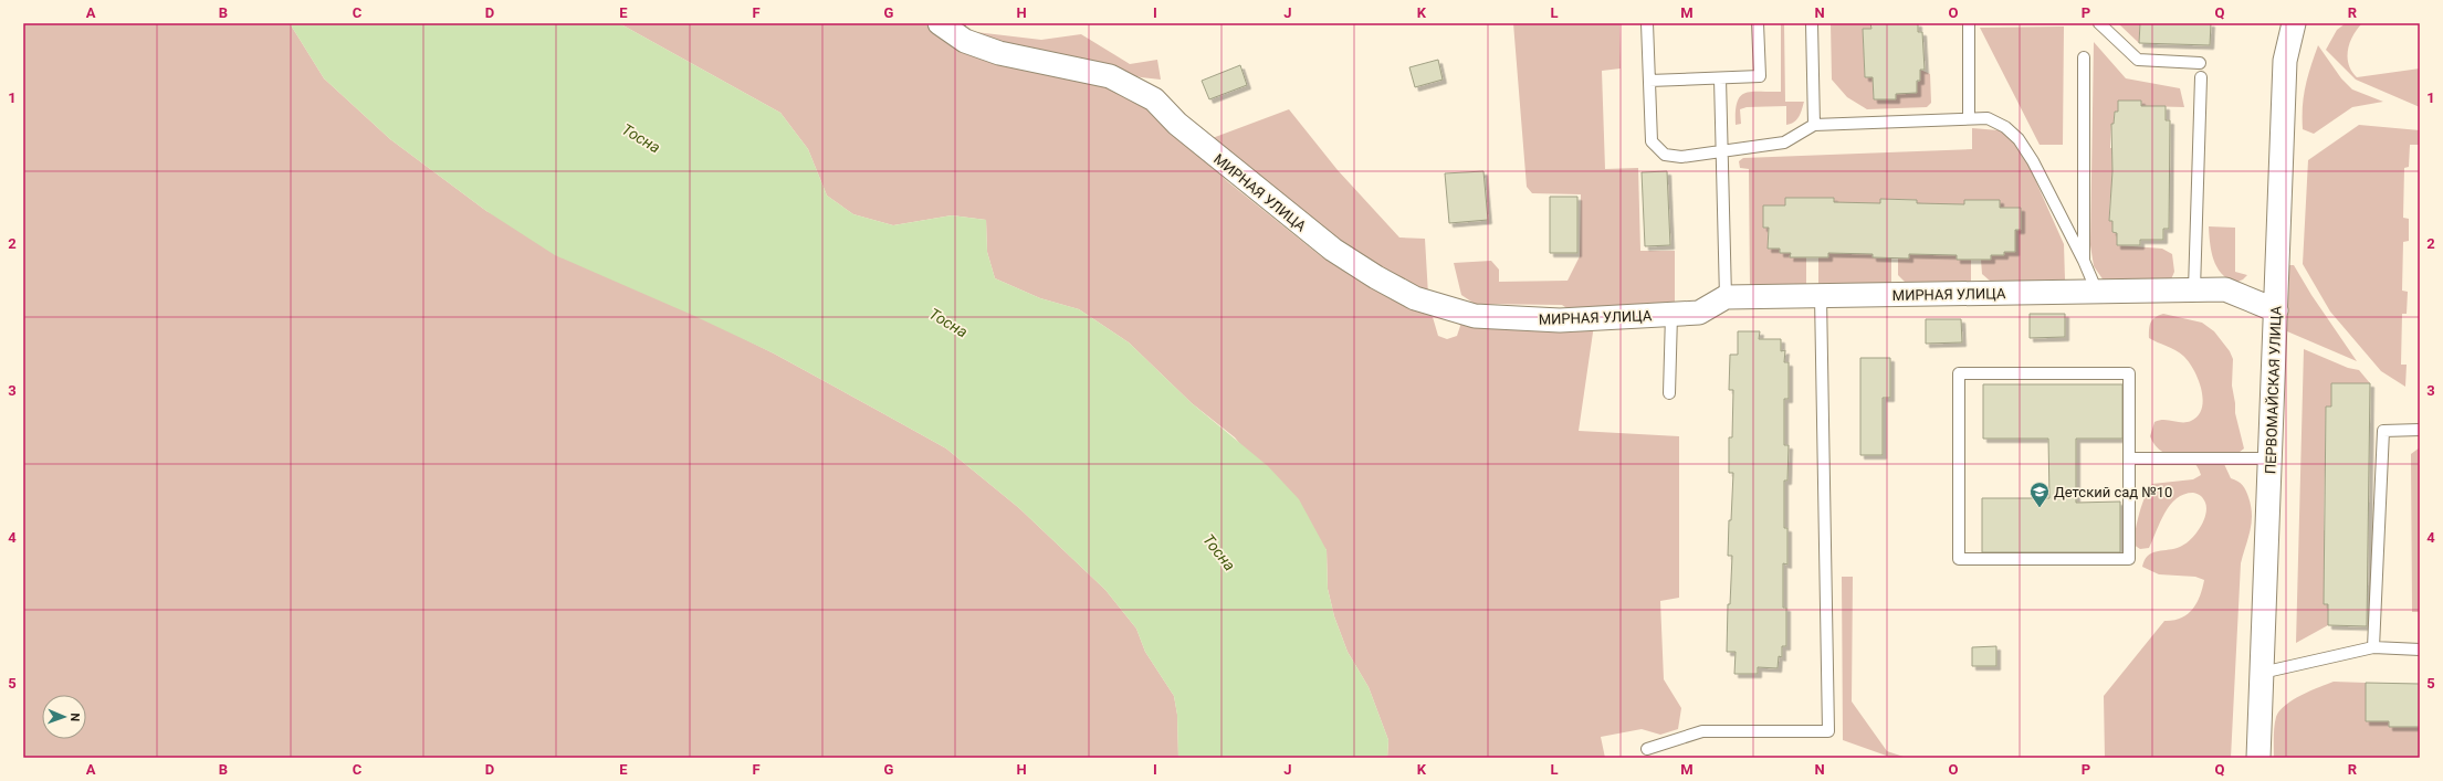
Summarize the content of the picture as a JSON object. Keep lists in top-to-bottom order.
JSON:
{
  "streets": {
    "street": ["МИРНАЯ УЛИЦА", "ПЕРВОМАЙСКАЯ УЛИЦА"]
  },
  "crossings": [
    ["МИРНАЯ УЛИЦА", "ПЕРВОМАЙСКАЯ УЛИЦА"]
  ],
  "water": ["Тосна"],
  "places": {
    "school or university": ["Детский сад №10"]
  },
  "north": "right",
  "grid": {
    "columns": [
      "A",
      "B",
      "C",
      "D",
      "E",
      "F",
      "G",
      "H",
      "I",
      "J",
      "K",
      "L",
      "M",
      "N",
      "O",
      "P",
      "Q",
      "R"
    ],
    "rows": [
      "1",
      "2",
      "3",
      "4",
      "5"
    ]
  }
}
